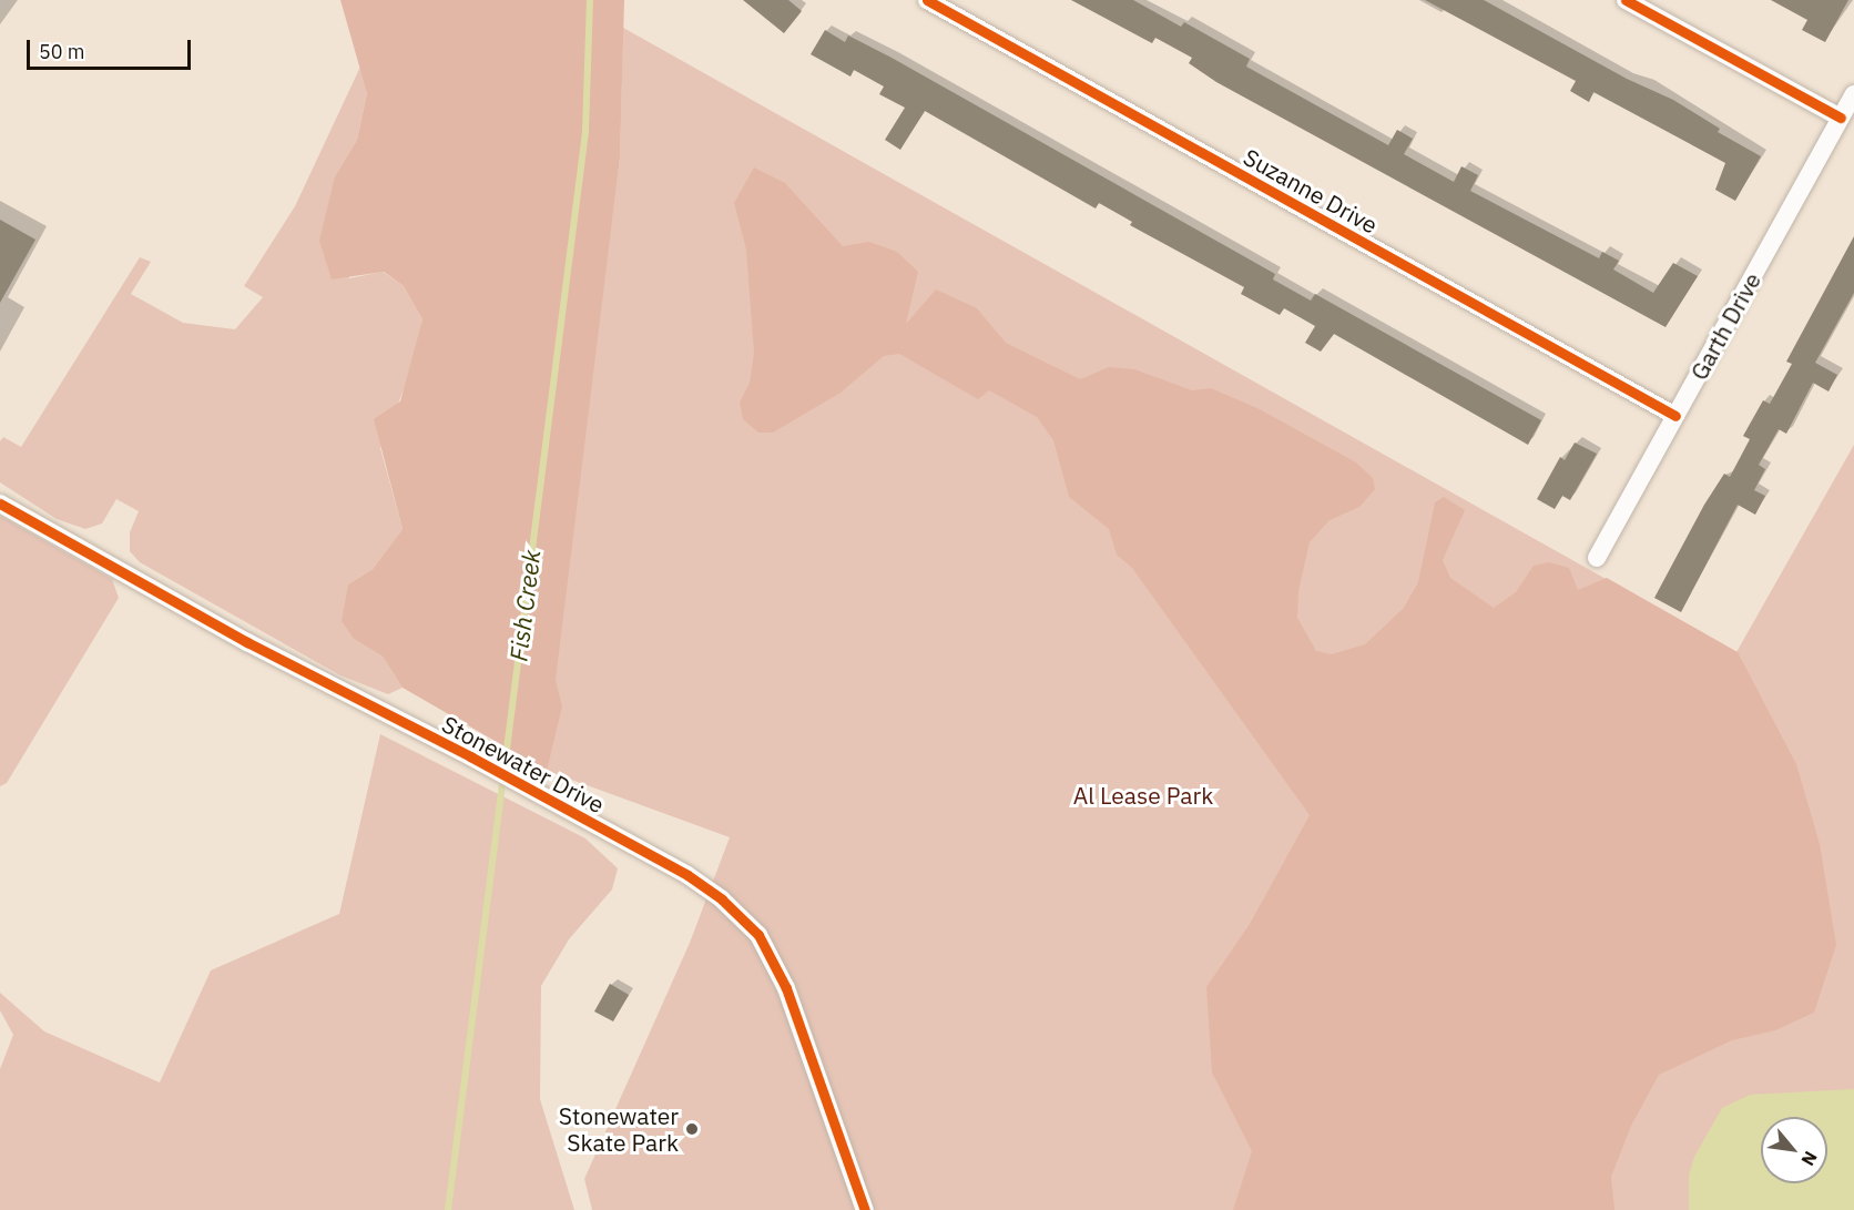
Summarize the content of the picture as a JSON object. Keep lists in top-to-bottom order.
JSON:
{
  "streets": {
    "street": ["Suzanne Drive", "Garth Drive", "Stonewater Drive"]
  },
  "crossings": [
    ["Suzanne Drive", "Garth Drive"]
  ],
  "water": ["Fish Creek"],
  "parks": ["Al Lease Park"],
  "places": ["Stonewater Skate Park"],
  "scale_bar": "50 m",
  "north": "bottom right"
}
